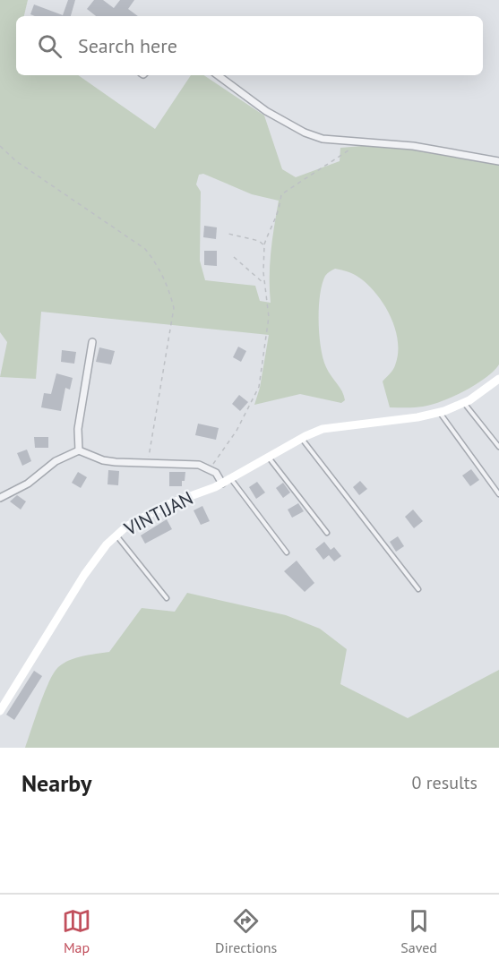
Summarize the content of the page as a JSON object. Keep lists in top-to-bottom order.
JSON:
{
  "streets": {
    "main road": ["VINTIJAN"]
  },
  "page": {
    "search": "Search here",
    "heading": ["Nearby", "0 results"],
    "nav": ["Map", "Directions", "Saved"]
  }
}
